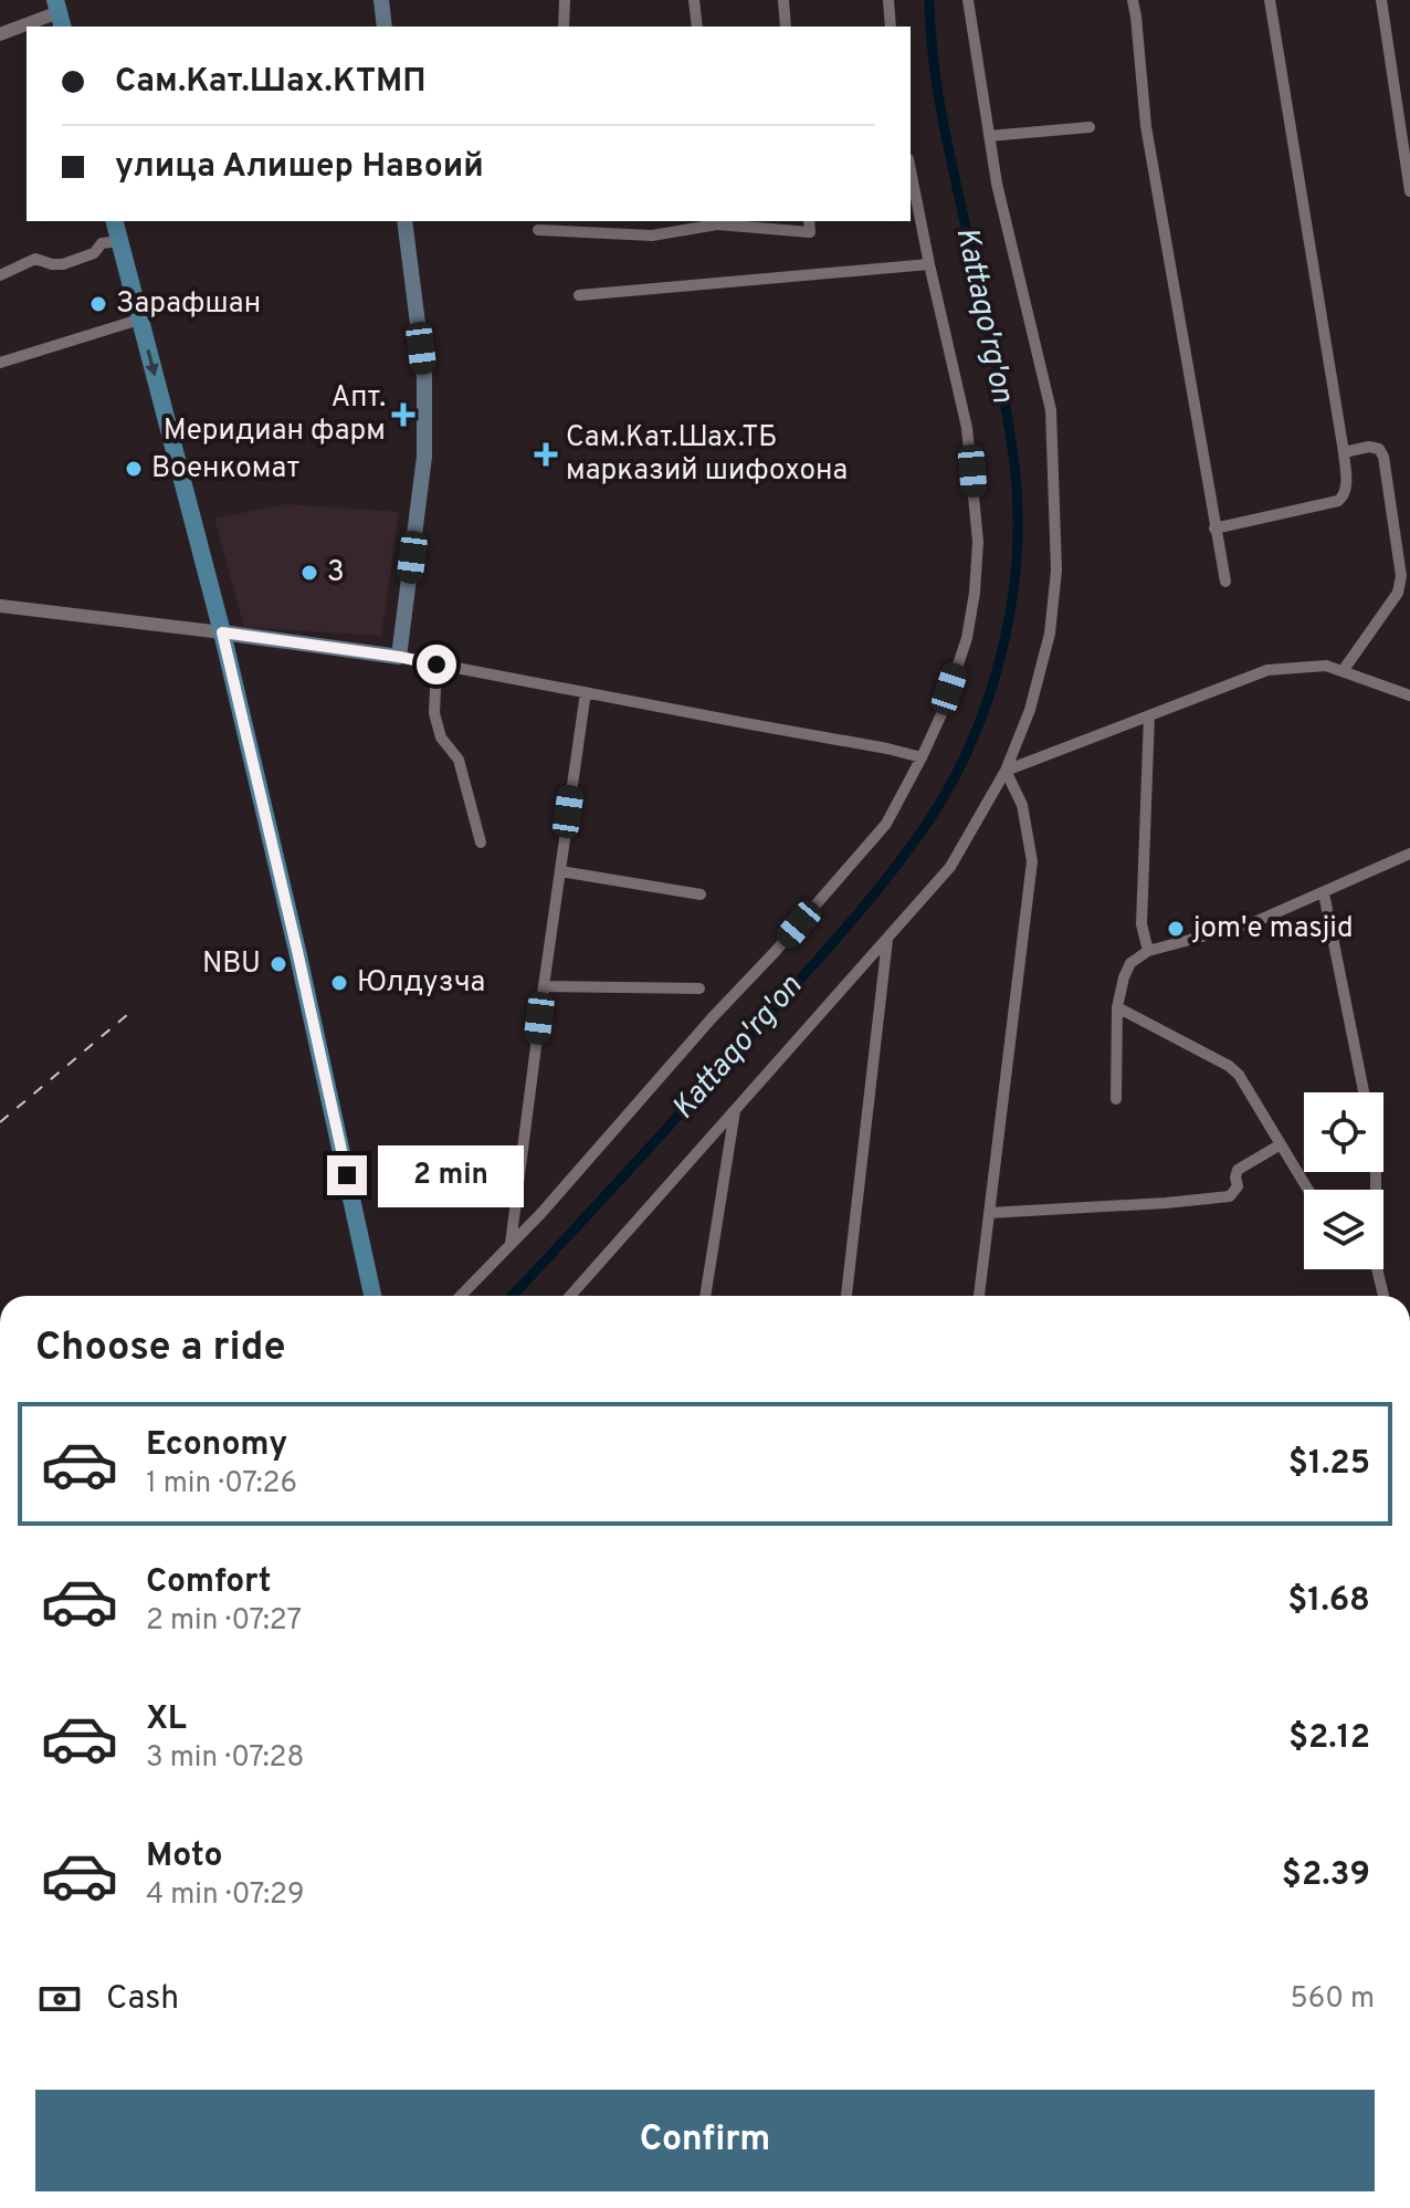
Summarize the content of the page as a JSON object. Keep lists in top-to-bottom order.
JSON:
{
  "water": ["Kattaqo'rg'on"],
  "places": {
    "other": [
      "Зарафшан",
      "Военкомат",
      "3",
      "jom'e masjid",
      "NBU",
      "Юлдузча"
    ],
    "health": ["Апт. Меридиан фарм", "Сам.Кат.Шах.ТБ марказий шифохона"]
  },
  "page": {
    "banner": ["Сам.Кат.Шах.КТМП", "улица Алишер Навоий"],
    "bubble": "2 min",
    "heading": "Choose a ride",
    "list": [
      {
        "name": "Economy",
        "note": "1 min · 07:26",
        "value": "$1.25"
      },
      {
        "name": "Comfort",
        "note": "2 min · 07:27",
        "value": "$1.68"
      },
      {
        "name": "XL",
        "note": "3 min · 07:28",
        "value": "$2.12"
      },
      {
        "name": "Moto",
        "note": "4 min · 07:29",
        "value": "$2.39"
      }
    ],
    "pay": ["Cash", "560 m"],
    "buttons": "Confirm"
  }
}
